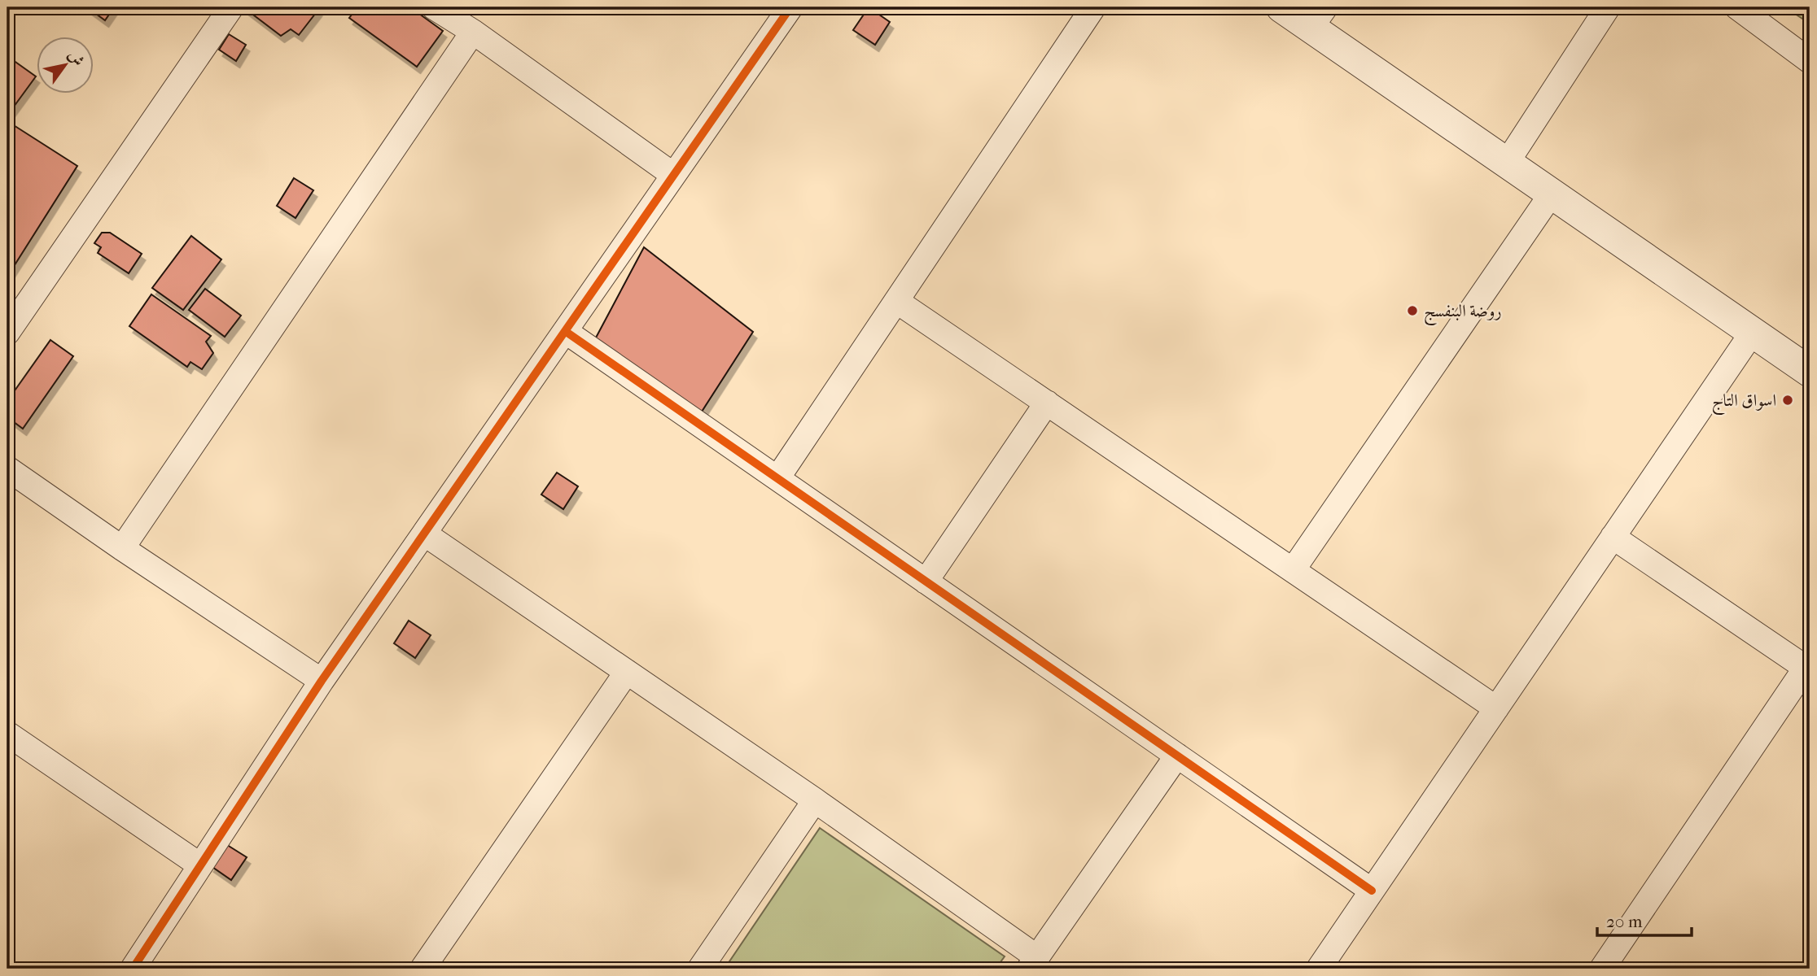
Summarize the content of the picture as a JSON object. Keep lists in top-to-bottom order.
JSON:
{
  "places": ["روضة البنفسج", "اسواق التاج"],
  "scale_bar": "20 m",
  "north": "top right"
}
